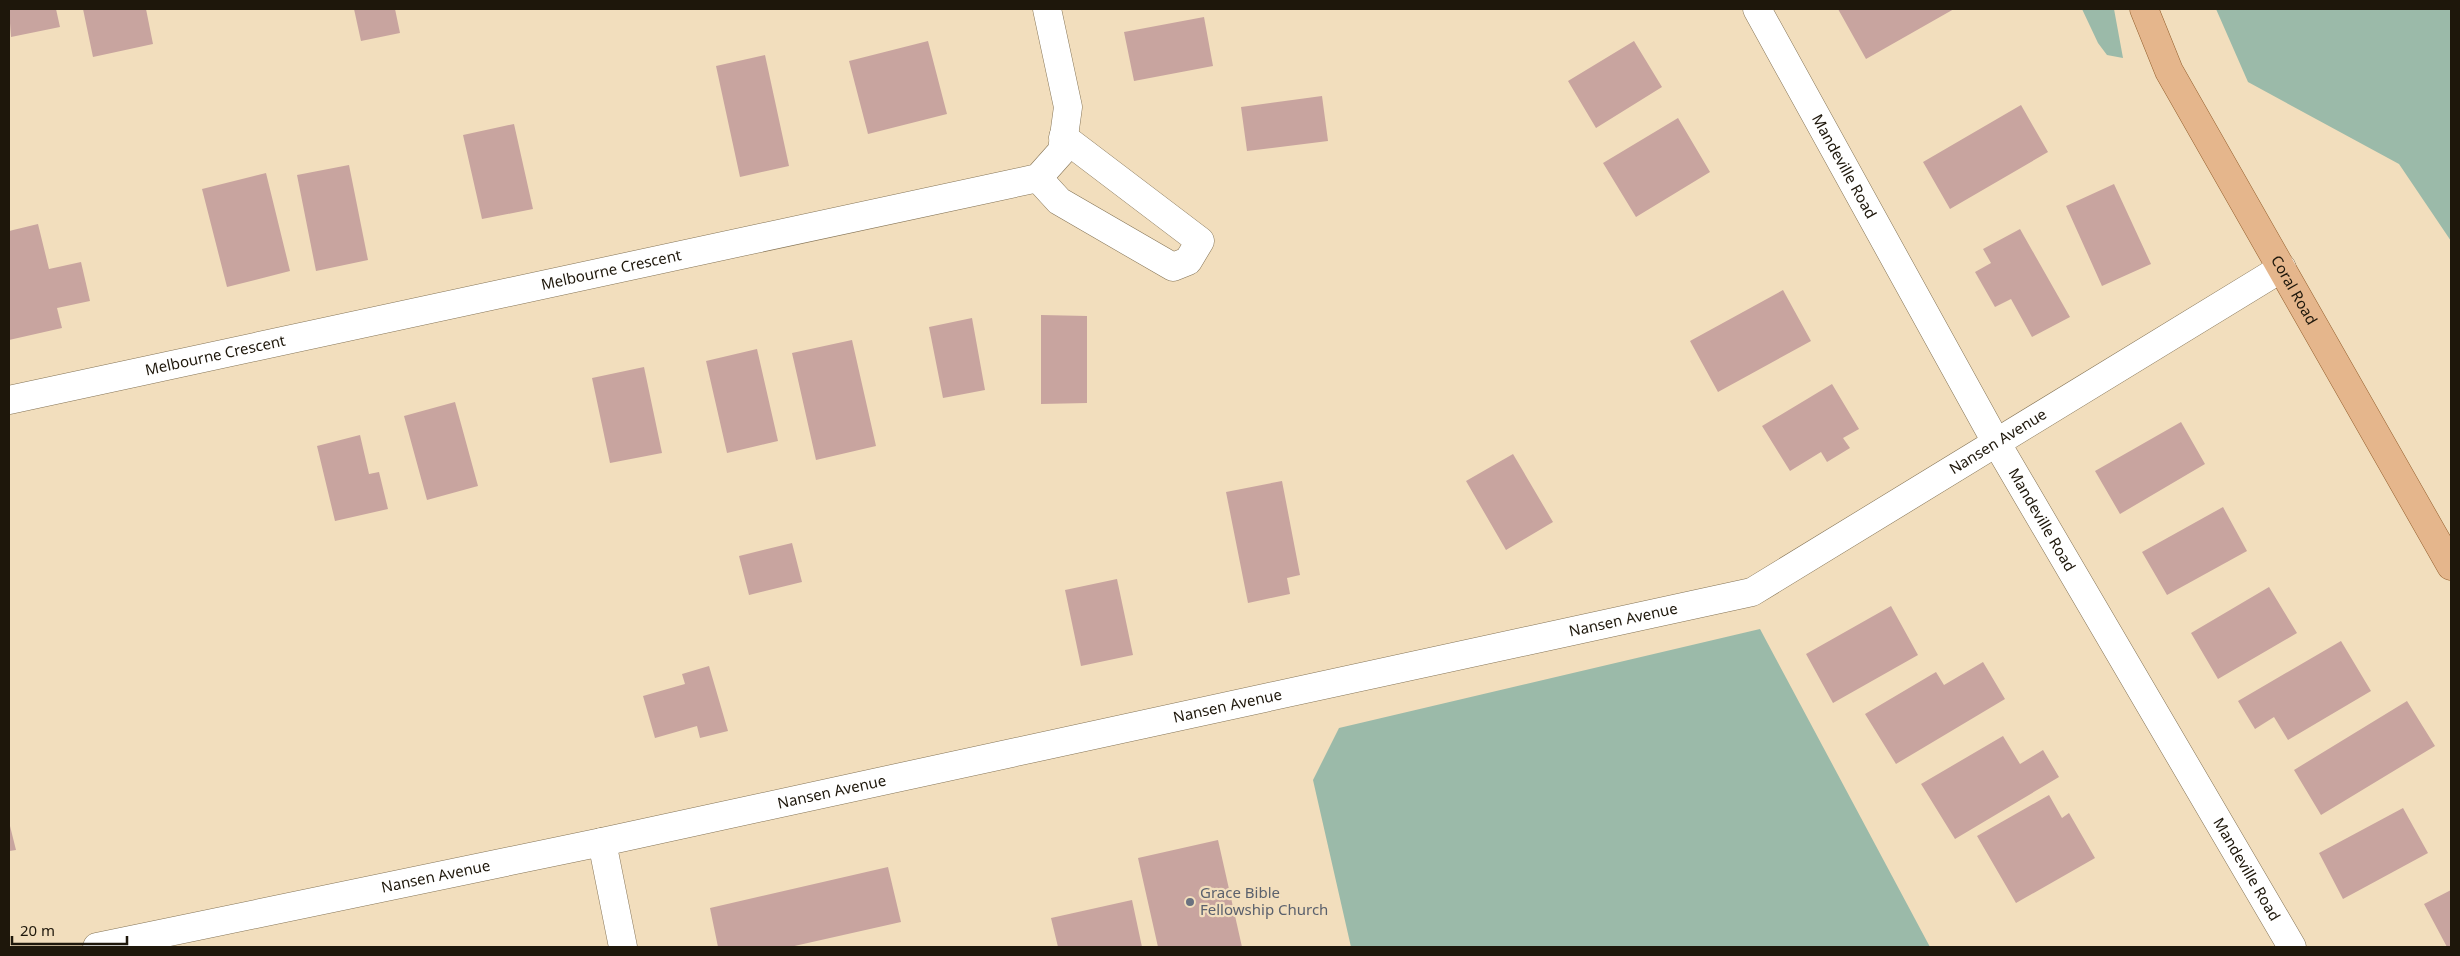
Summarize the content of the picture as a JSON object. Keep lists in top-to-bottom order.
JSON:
{
  "streets": {
    "main road": ["Coral Road"],
    "street": ["Mandeville Road", "Melbourne Crescent", "Nansen Avenue"]
  },
  "crossings": [
    ["Mandeville Road", "Nansen Avenue"],
    ["Coral Road", "Nansen Avenue"]
  ],
  "places": ["Grace Bible Fellowship Church"],
  "scale_bar": "20 m"
}
